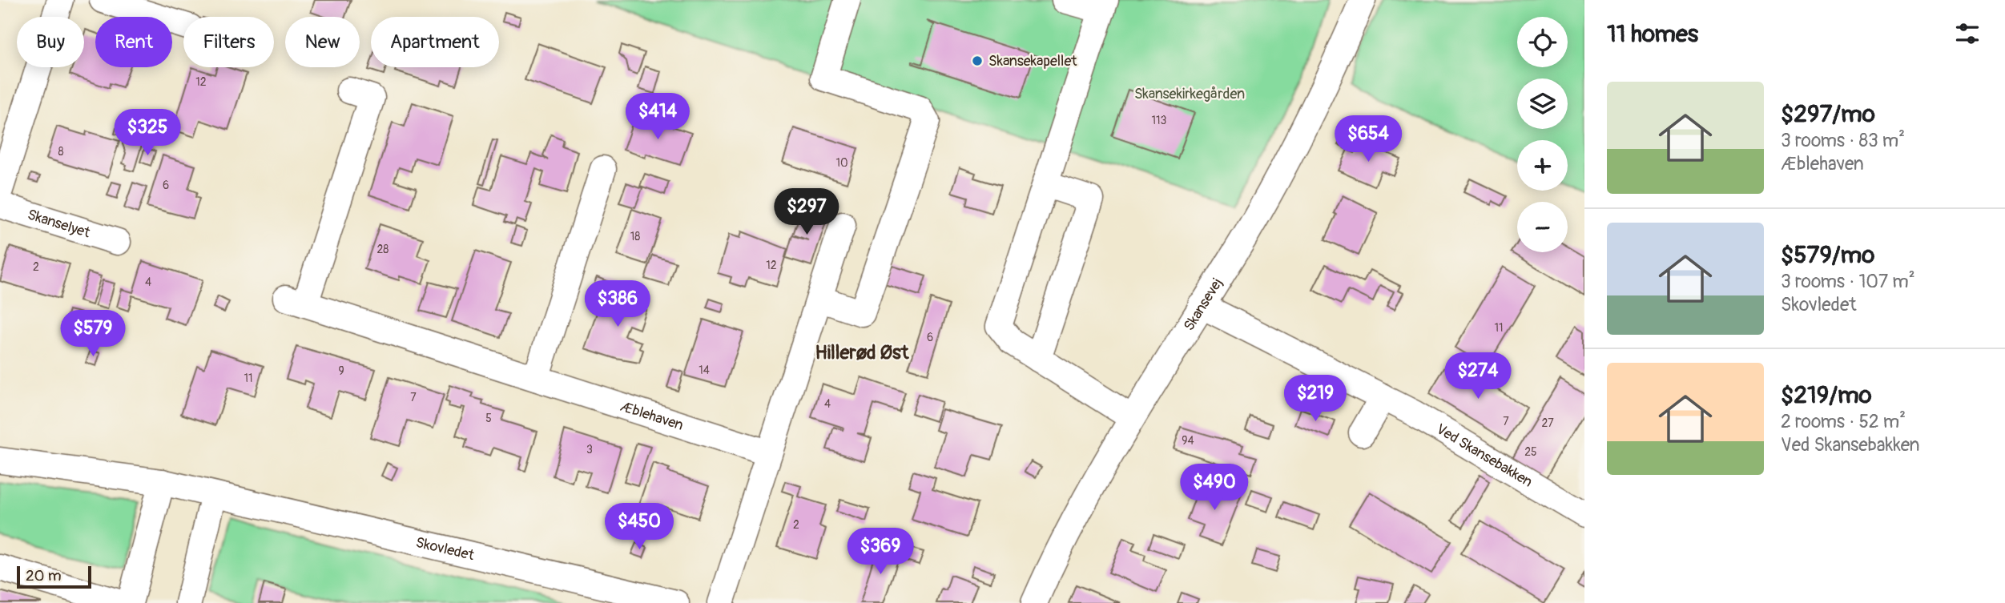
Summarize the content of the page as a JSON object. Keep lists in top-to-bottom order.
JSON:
{
  "streets": {
    "street": [
      "Skanselyet",
      "Skansevej",
      "Æblehaven",
      "Ved Skansebakken",
      "Skovledet"
    ]
  },
  "crossings": [
    ["Skansevej", "Ved Skansebakken"]
  ],
  "districts": ["Hillerød Øst"],
  "parks": ["Skansekirkegården"],
  "places": ["Skansekapellet"],
  "house_numbers": [
    "12",
    "113",
    "8",
    "10",
    "6",
    "18",
    "28",
    "12",
    "2",
    "4",
    "11",
    "6",
    "14",
    "9",
    "11",
    "7",
    "4",
    "5",
    "7",
    "27",
    "94",
    "3",
    "25",
    "2"
  ],
  "scale_bar": "20 m",
  "page": {
    "heading": "11 homes",
    "map_buttons": ["+", "−"],
    "chip": [
      "Buy",
      "Rent",
      "Filters",
      "New",
      "Apartment"
    ],
    "list": [
      {
        "name": "$297/mo",
        "note": "3 rooms · 83 m² · Æblehaven"
      },
      {
        "name": "$579/mo",
        "note": "3 rooms · 107 m² · Skovledet"
      },
      {
        "name": "$219/mo",
        "note": "2 rooms · 52 m² · Ved Skansebakken"
      }
    ],
    "price": [
      "$414",
      "$325",
      "$654",
      "$297",
      "$386",
      "$579",
      "$274",
      "$219",
      "$490",
      "$450",
      "$369"
    ],
    "scale": "20 m"
  }
}
